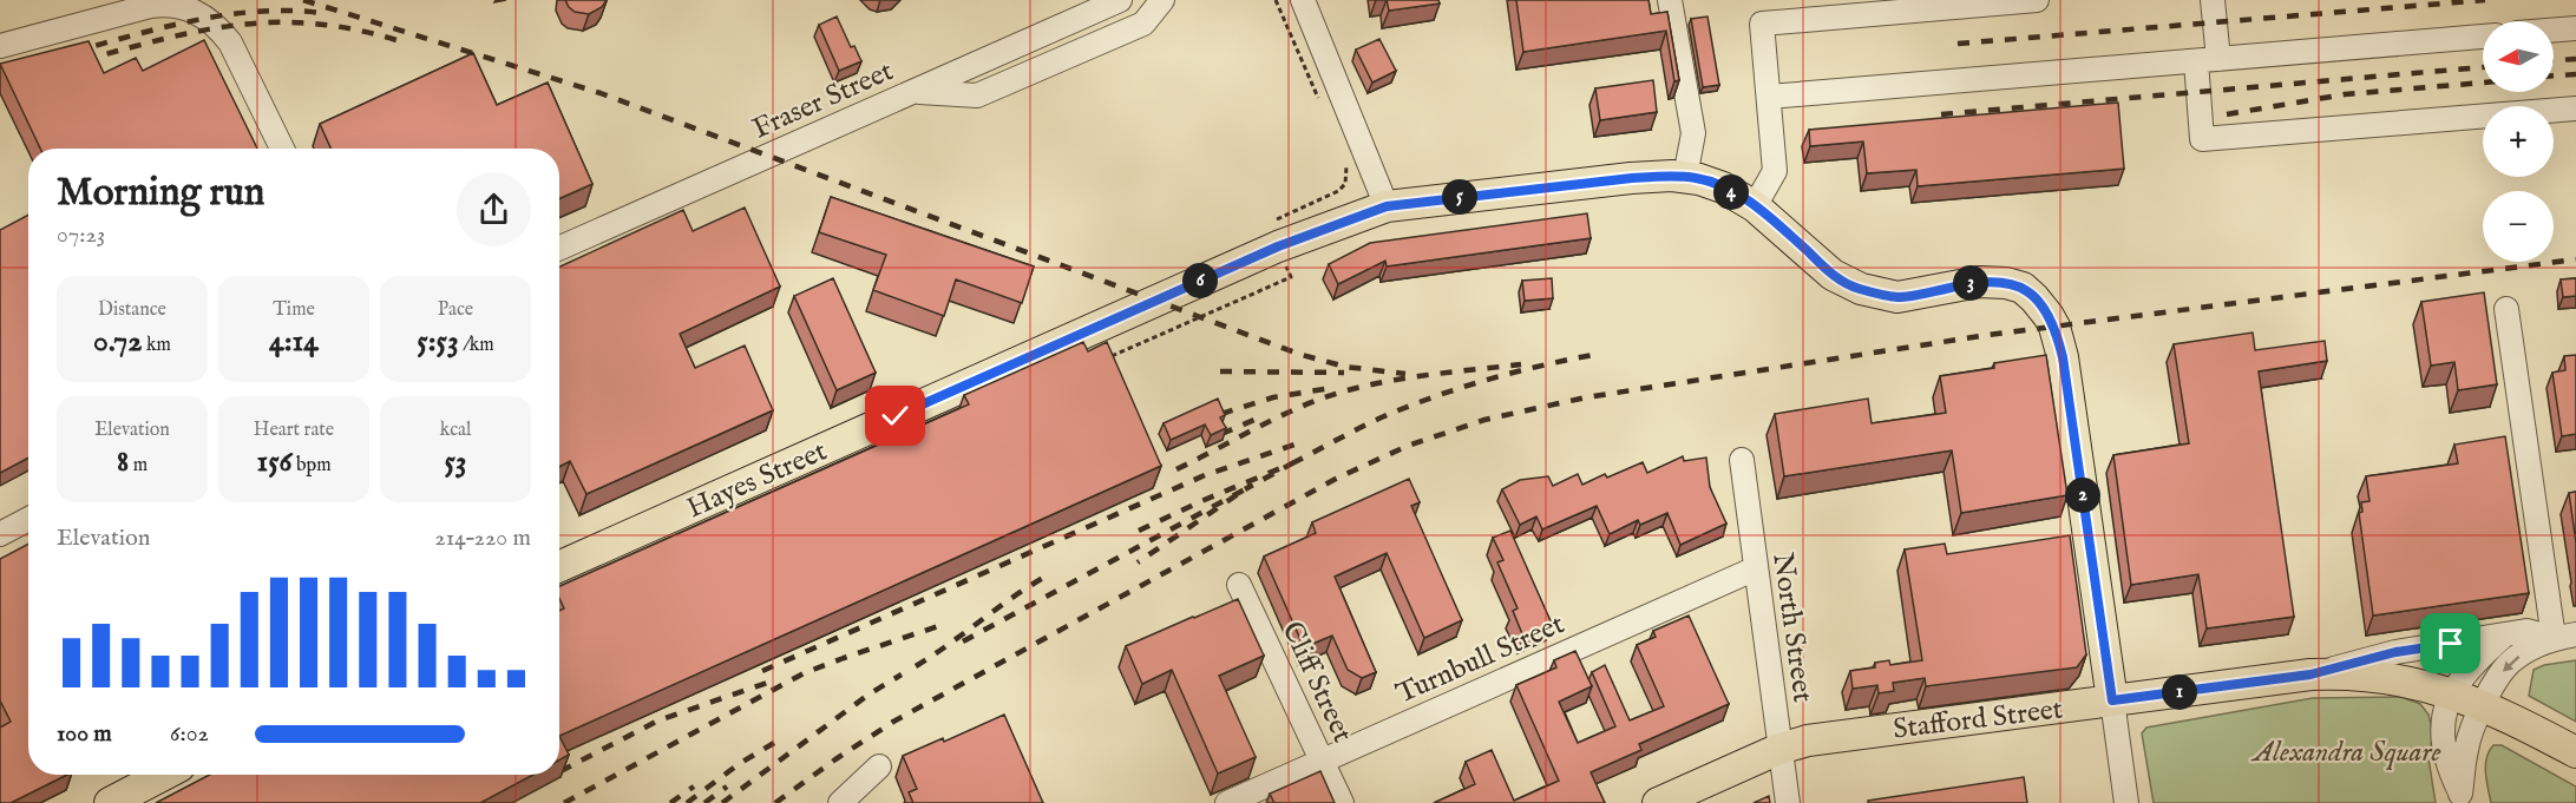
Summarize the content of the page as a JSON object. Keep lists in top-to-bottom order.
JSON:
{
  "streets": {
    "main road": ["Hayes Street", "Stafford Street"],
    "street": [
      "Fraser Street",
      "North Street",
      "Turnbull Street",
      "Cliff Street"
    ]
  },
  "crossings": [
    ["Hayes Street", "Stafford Street"],
    ["North Street", "Turnbull Street"],
    ["North Street", "Stafford Street"],
    ["Turnbull Street", "Cliff Street"]
  ],
  "parks": ["Alexandra Square"],
  "north": "left",
  "page": {
    "map_buttons": ["+", "−"],
    "heading": ["Morning run", "07:23"],
    "pins": [
      "4",
      "5",
      "6",
      "3",
      "2",
      "1"
    ],
    "stats": [
      ["Distance", "0.72 km"],
      ["Time", "4:14"],
      ["Pace", "5:53 /km"],
      ["Elevation", "8 m"],
      ["Heart rate", "156 bpm"],
      ["kcal", "53"]
    ],
    "chart": ["Elevation", "214–220 m"],
    "list": [
      {
        "name": "100 m",
        "note": "6:02"
      }
    ]
  }
}
